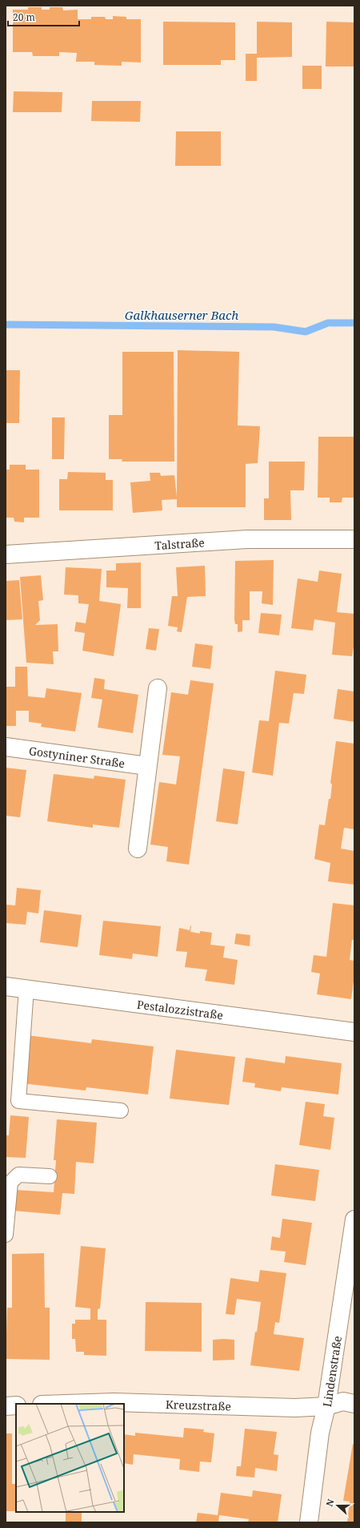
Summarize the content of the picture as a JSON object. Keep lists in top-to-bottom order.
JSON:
{
  "streets": {
    "street": [
      "Talstraße",
      "Gostyniner Straße",
      "Pestalozzistraße",
      "Lindenstraße",
      "Kreuzstraße"
    ]
  },
  "crossings": [
    ["Lindenstraße", "Kreuzstraße"]
  ],
  "water": ["Galkhauserner Bach"],
  "scale_bar": "20 m",
  "north": "left"
}
